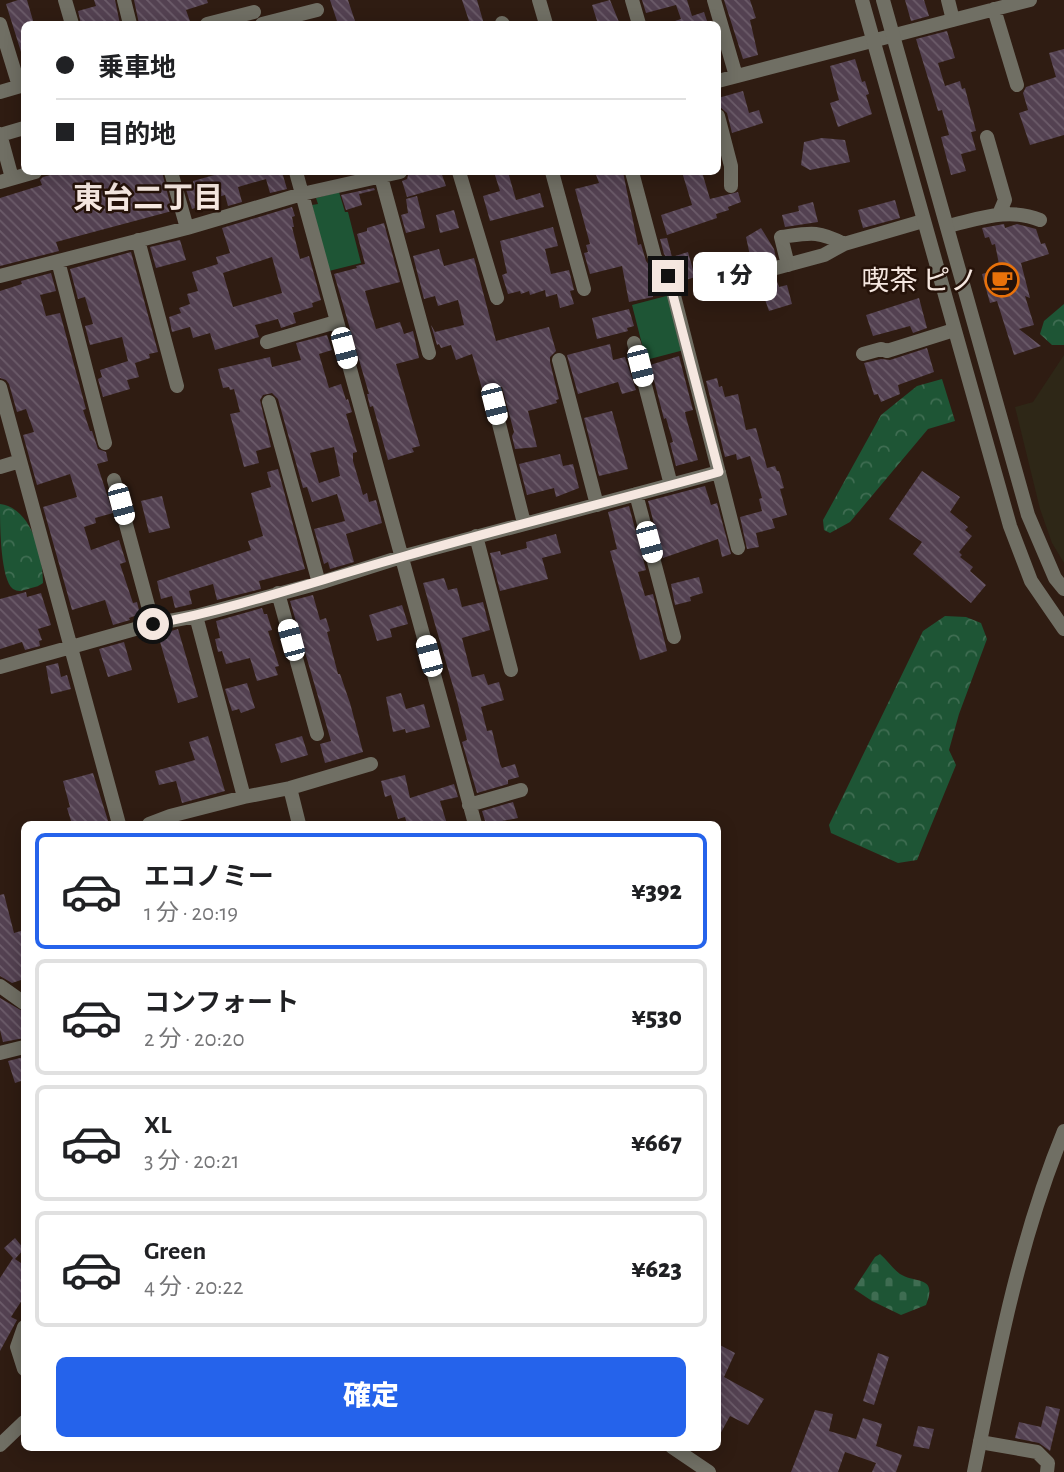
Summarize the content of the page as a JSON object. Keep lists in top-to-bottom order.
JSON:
{
  "districts": ["東台二丁目"],
  "places": {
    "cafe": ["喫茶 ピノ"]
  },
  "page": {
    "banner": ["乗車地", "目的地"],
    "bubble": "1 分",
    "list": [
      {
        "name": "エコノミー",
        "note": "1 分 · 20:19",
        "value": "¥392"
      },
      {
        "name": "コンフォート",
        "note": "2 分 · 20:20",
        "value": "¥530"
      },
      {
        "name": "XL",
        "note": "3 分 · 20:21",
        "value": "¥667"
      },
      {
        "name": "Green",
        "note": "4 分 · 20:22",
        "value": "¥623"
      }
    ],
    "buttons": "確定"
  }
}
